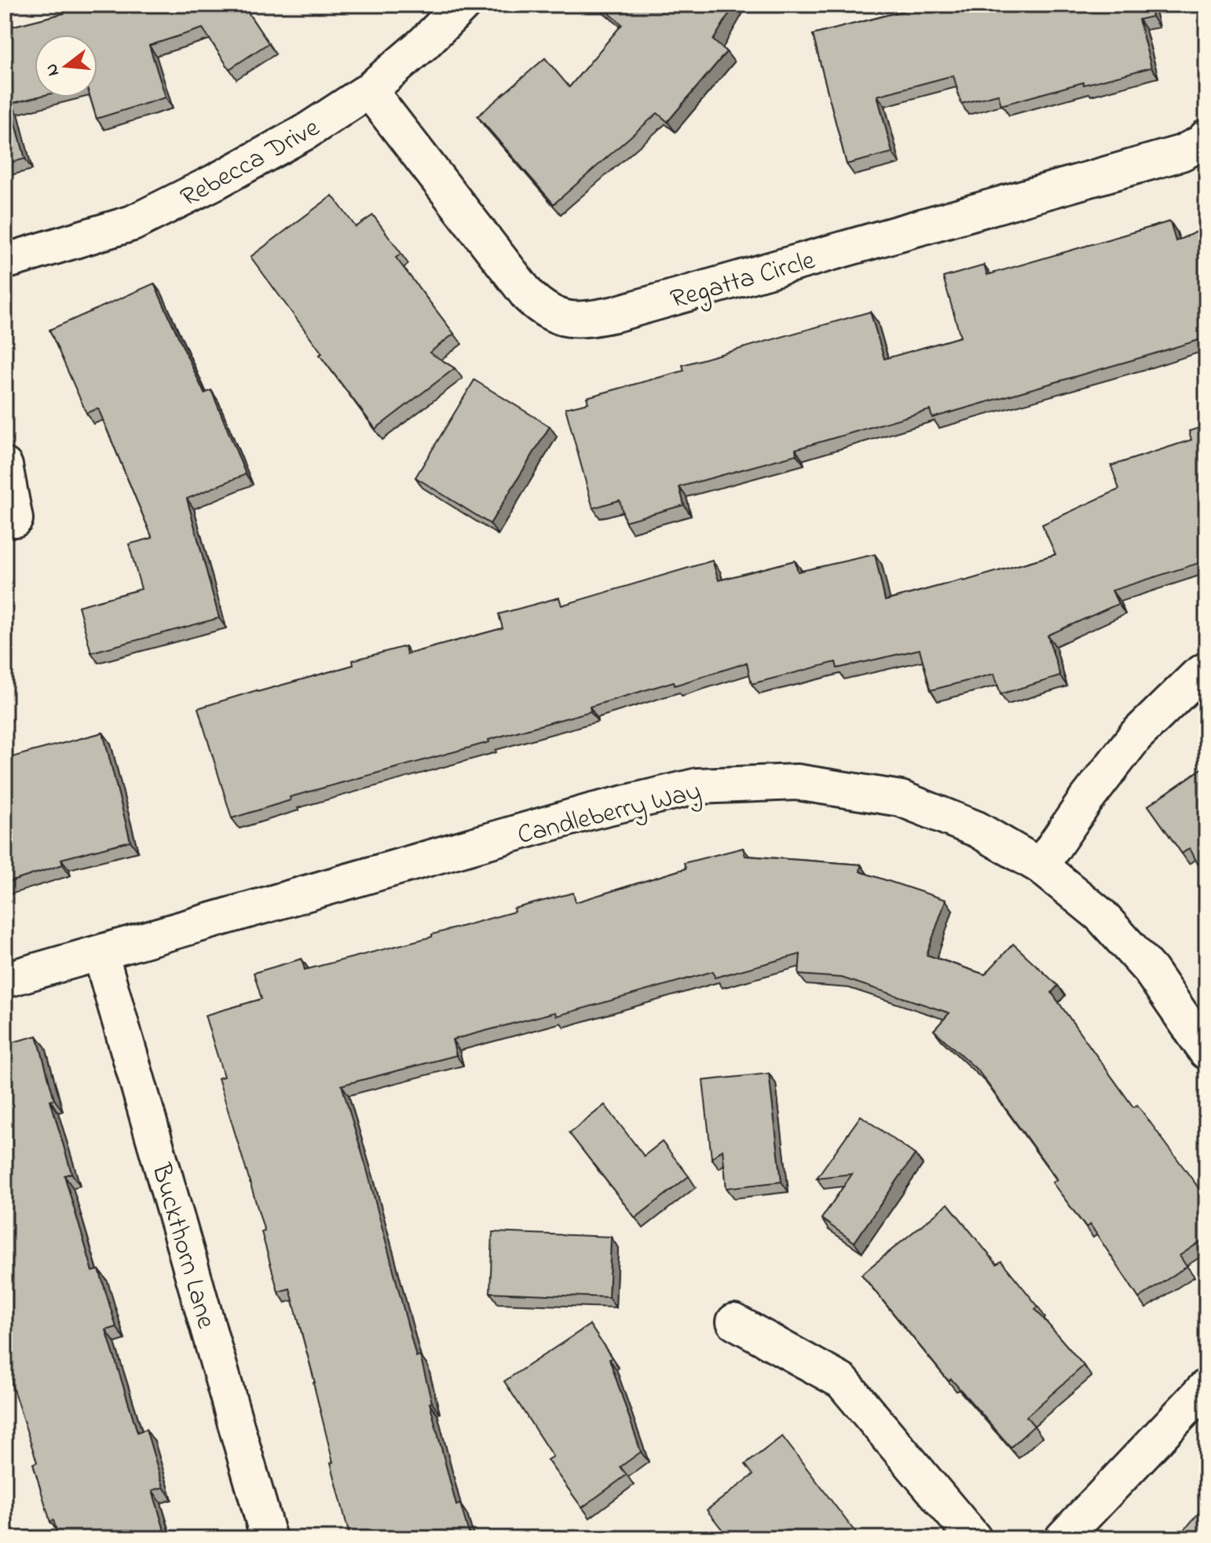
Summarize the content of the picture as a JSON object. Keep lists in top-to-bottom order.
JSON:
{
  "streets": {
    "street": [
      "Rebecca Drive",
      "Regatta Circle",
      "Candleberry Way",
      "Buckthorn Lane"
    ]
  },
  "crossings": [
    ["Rebecca Drive", "Regatta Circle"],
    ["Candleberry Way", "Buckthorn Lane"]
  ],
  "north": "left"
}
